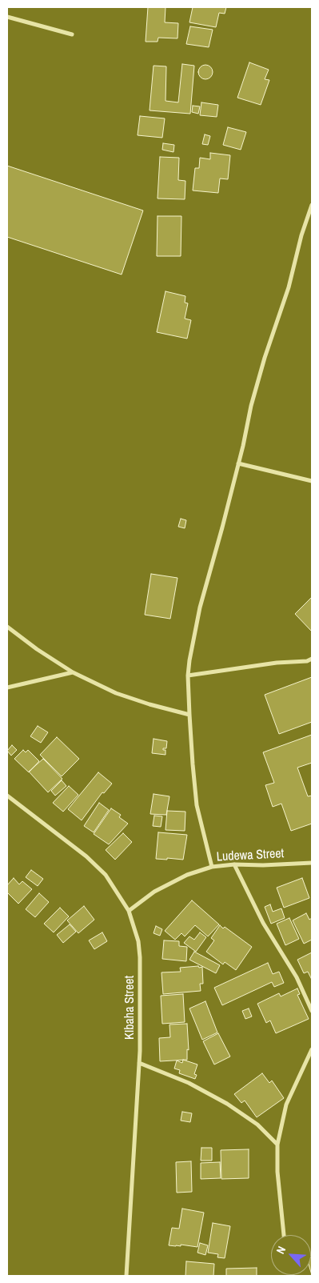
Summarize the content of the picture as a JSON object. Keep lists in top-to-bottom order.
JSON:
{
  "streets": {
    "street": ["Ludewa Street", "KIbaha Street"]
  },
  "crossings": [
    ["Ludewa Street", "KIbaha Street"]
  ],
  "north": "top left"
}
